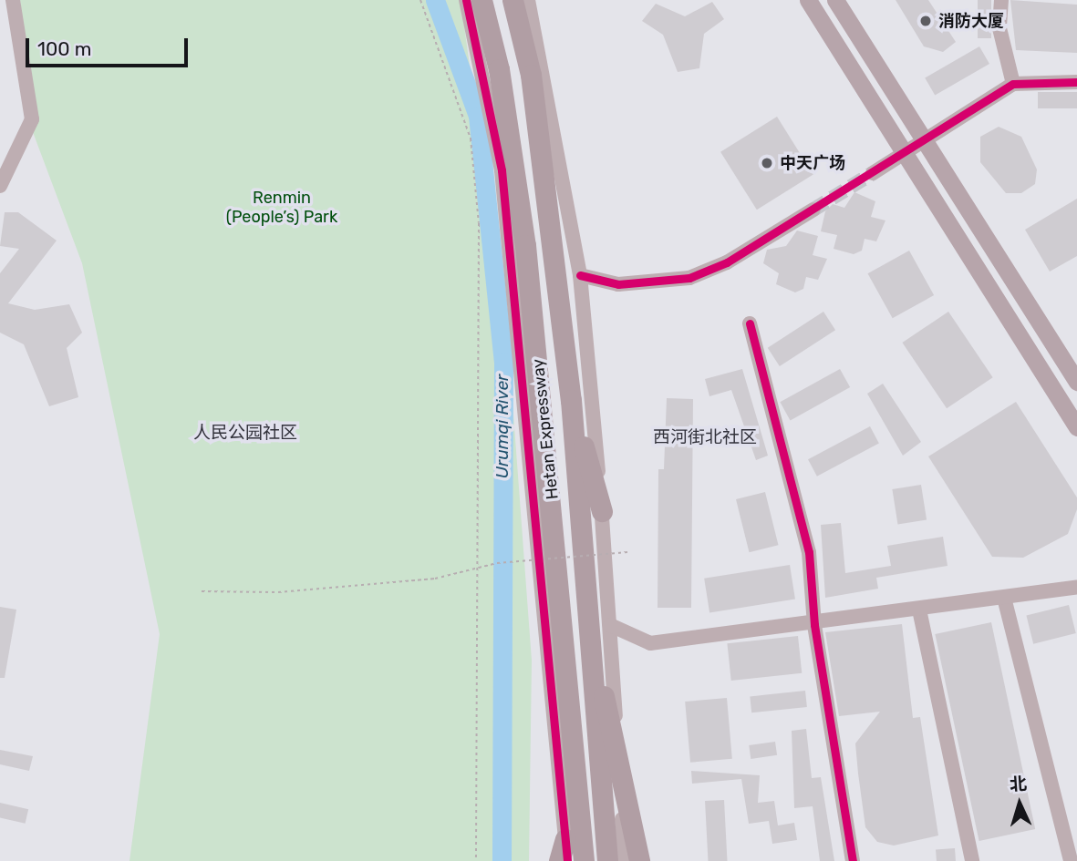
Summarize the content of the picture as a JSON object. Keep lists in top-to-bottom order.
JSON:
{
  "streets": {
    "highway": ["Hetan Expressway"]
  },
  "districts": ["人民公园社区", "西河街北社区"],
  "water": ["Urumqi River"],
  "parks": ["Renmin (People’s) Park"],
  "places": ["消防大厦", "中天广场"],
  "scale_bar": "100 m",
  "north": "top"
}
